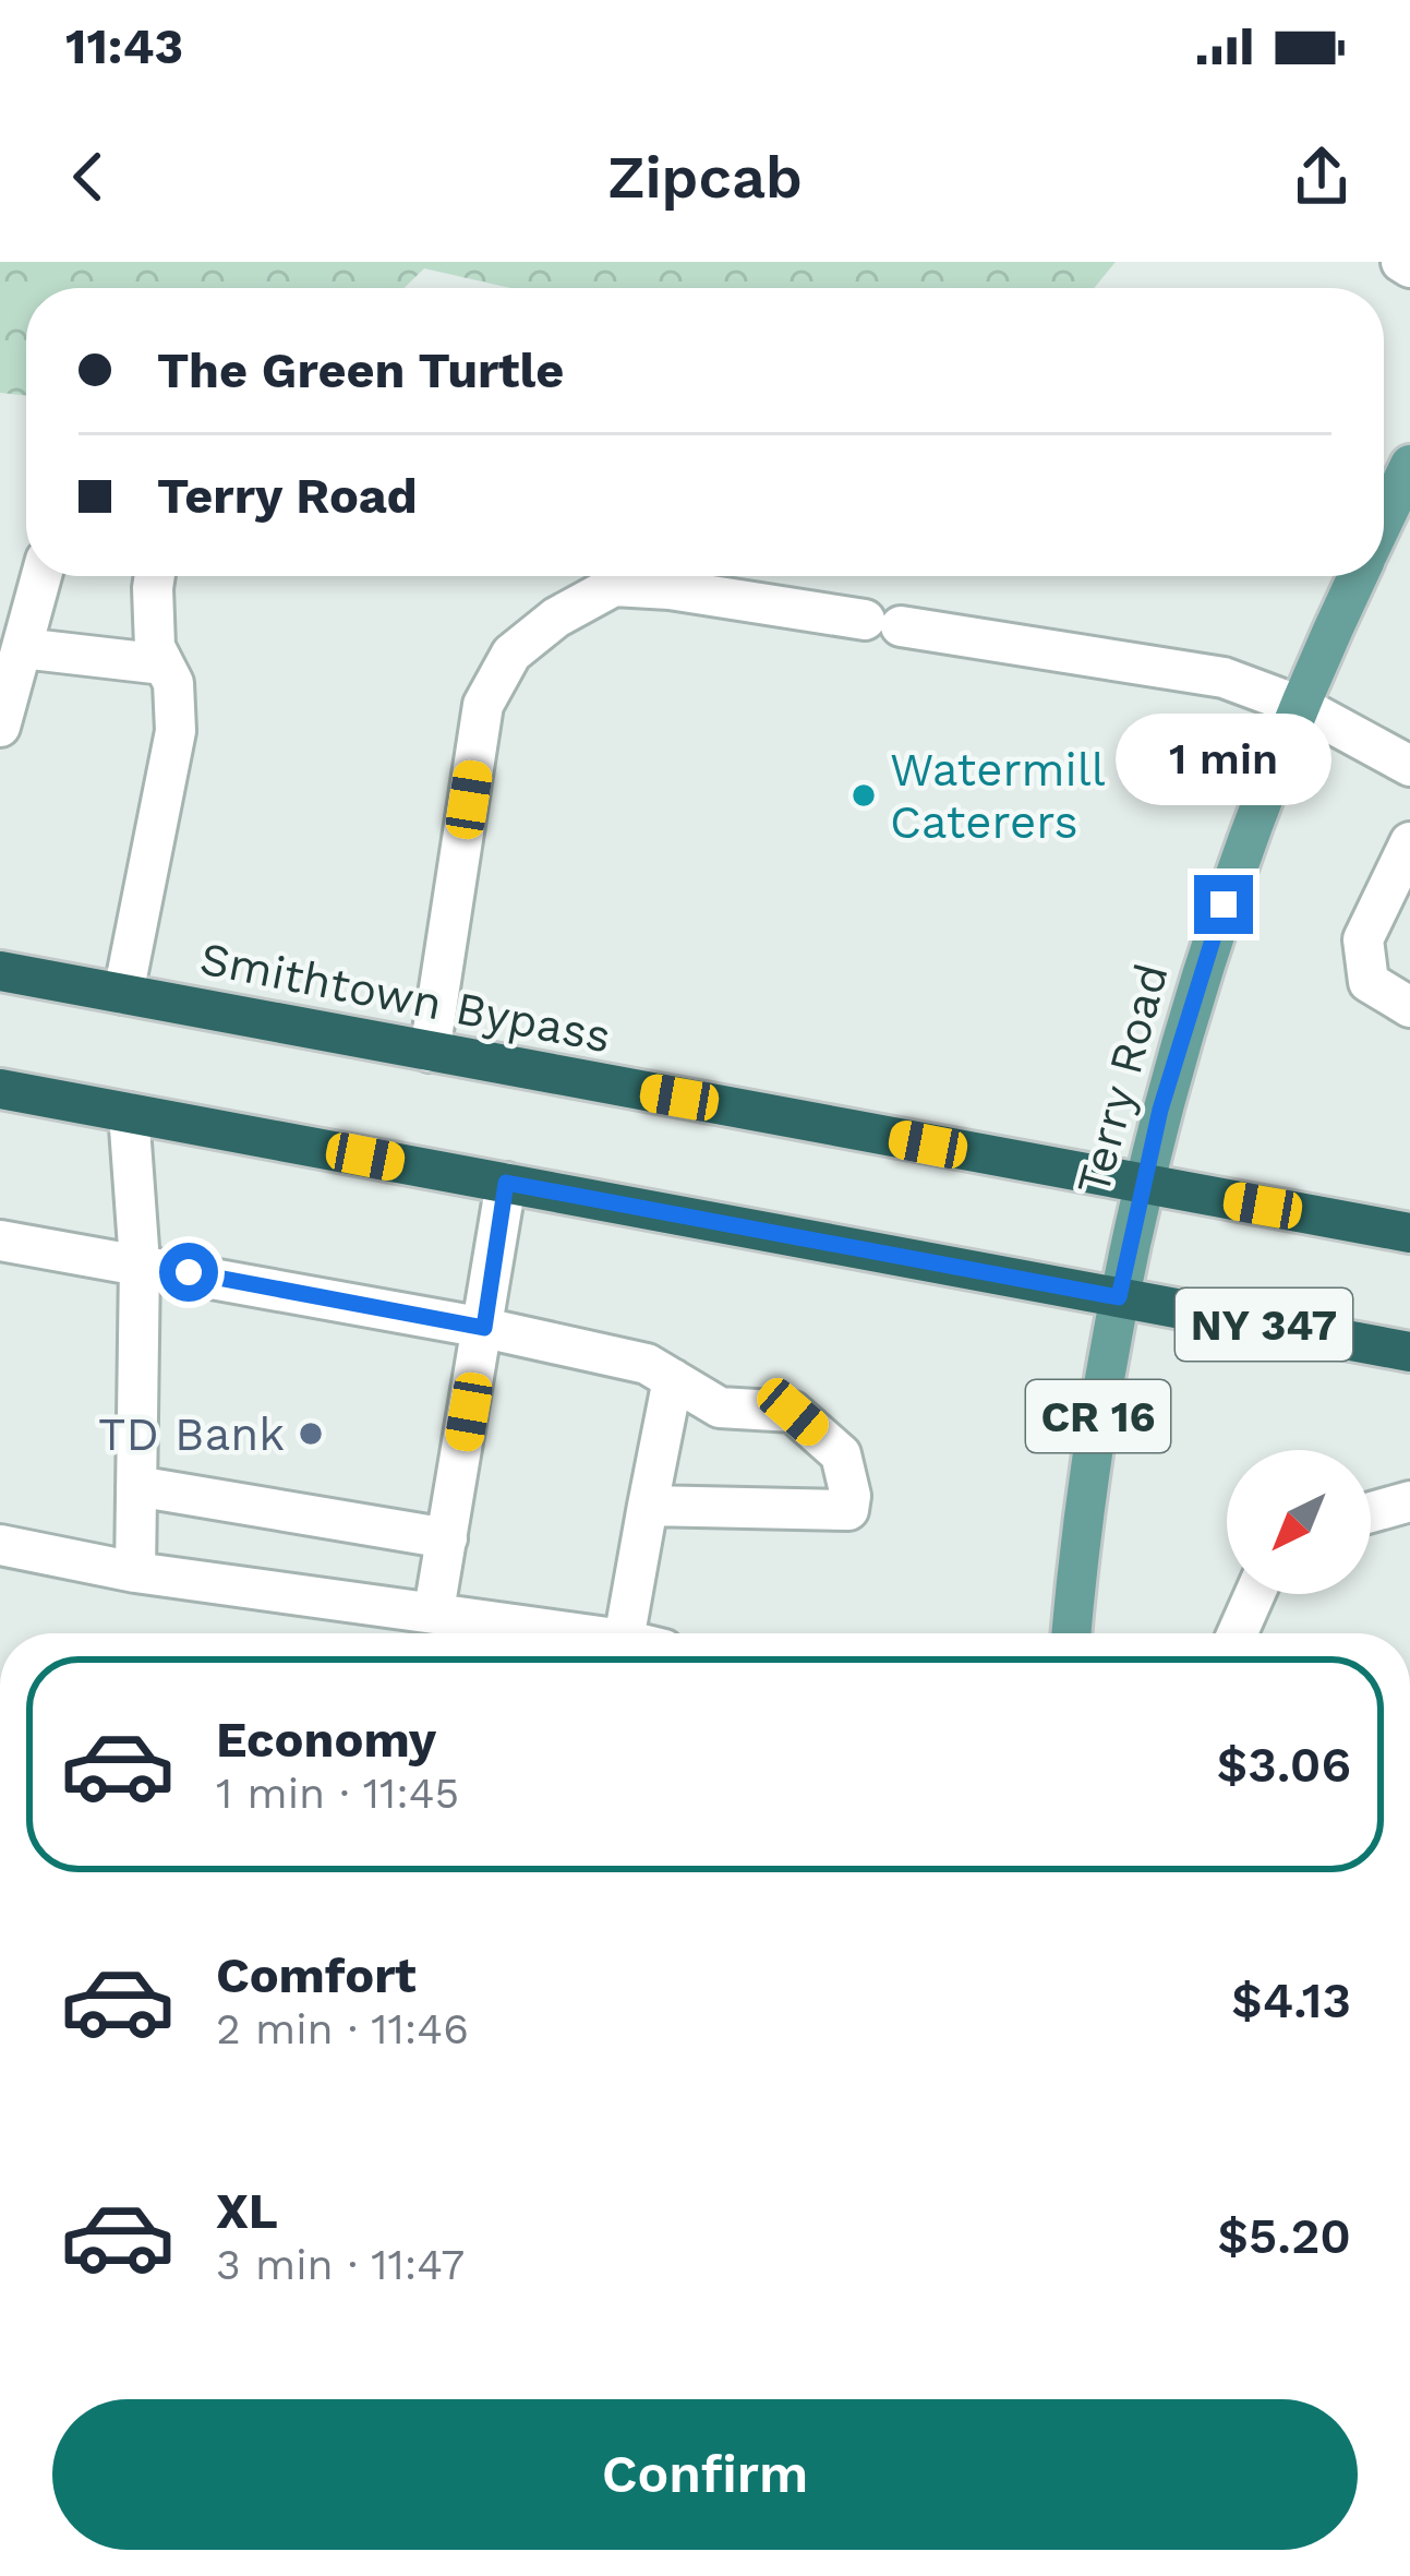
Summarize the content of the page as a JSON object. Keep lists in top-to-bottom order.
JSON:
{
  "streets": {
    "highway": ["Smithtown Bypass", "NY 347"],
    "main road": ["Terry Road", "CR 16"]
  },
  "crossings": [
    ["Smithtown Bypass", "Terry Road"],
    ["Terry Road", "NY 347"]
  ],
  "places": ["Watermill Caterers", "TD Bank"],
  "north": "bottom left",
  "page": {
    "status": "11:43",
    "header": "Zipcab",
    "banner": ["The Green Turtle", "Terry Road"],
    "bubble": "1 min",
    "list": [
      {
        "name": "Economy",
        "note": "1 min · 11:45",
        "value": "$3.06"
      },
      {
        "name": "Comfort",
        "note": "2 min · 11:46",
        "value": "$4.13"
      },
      {
        "name": "XL",
        "note": "3 min · 11:47",
        "value": "$5.20"
      }
    ],
    "buttons": "Confirm"
  }
}
